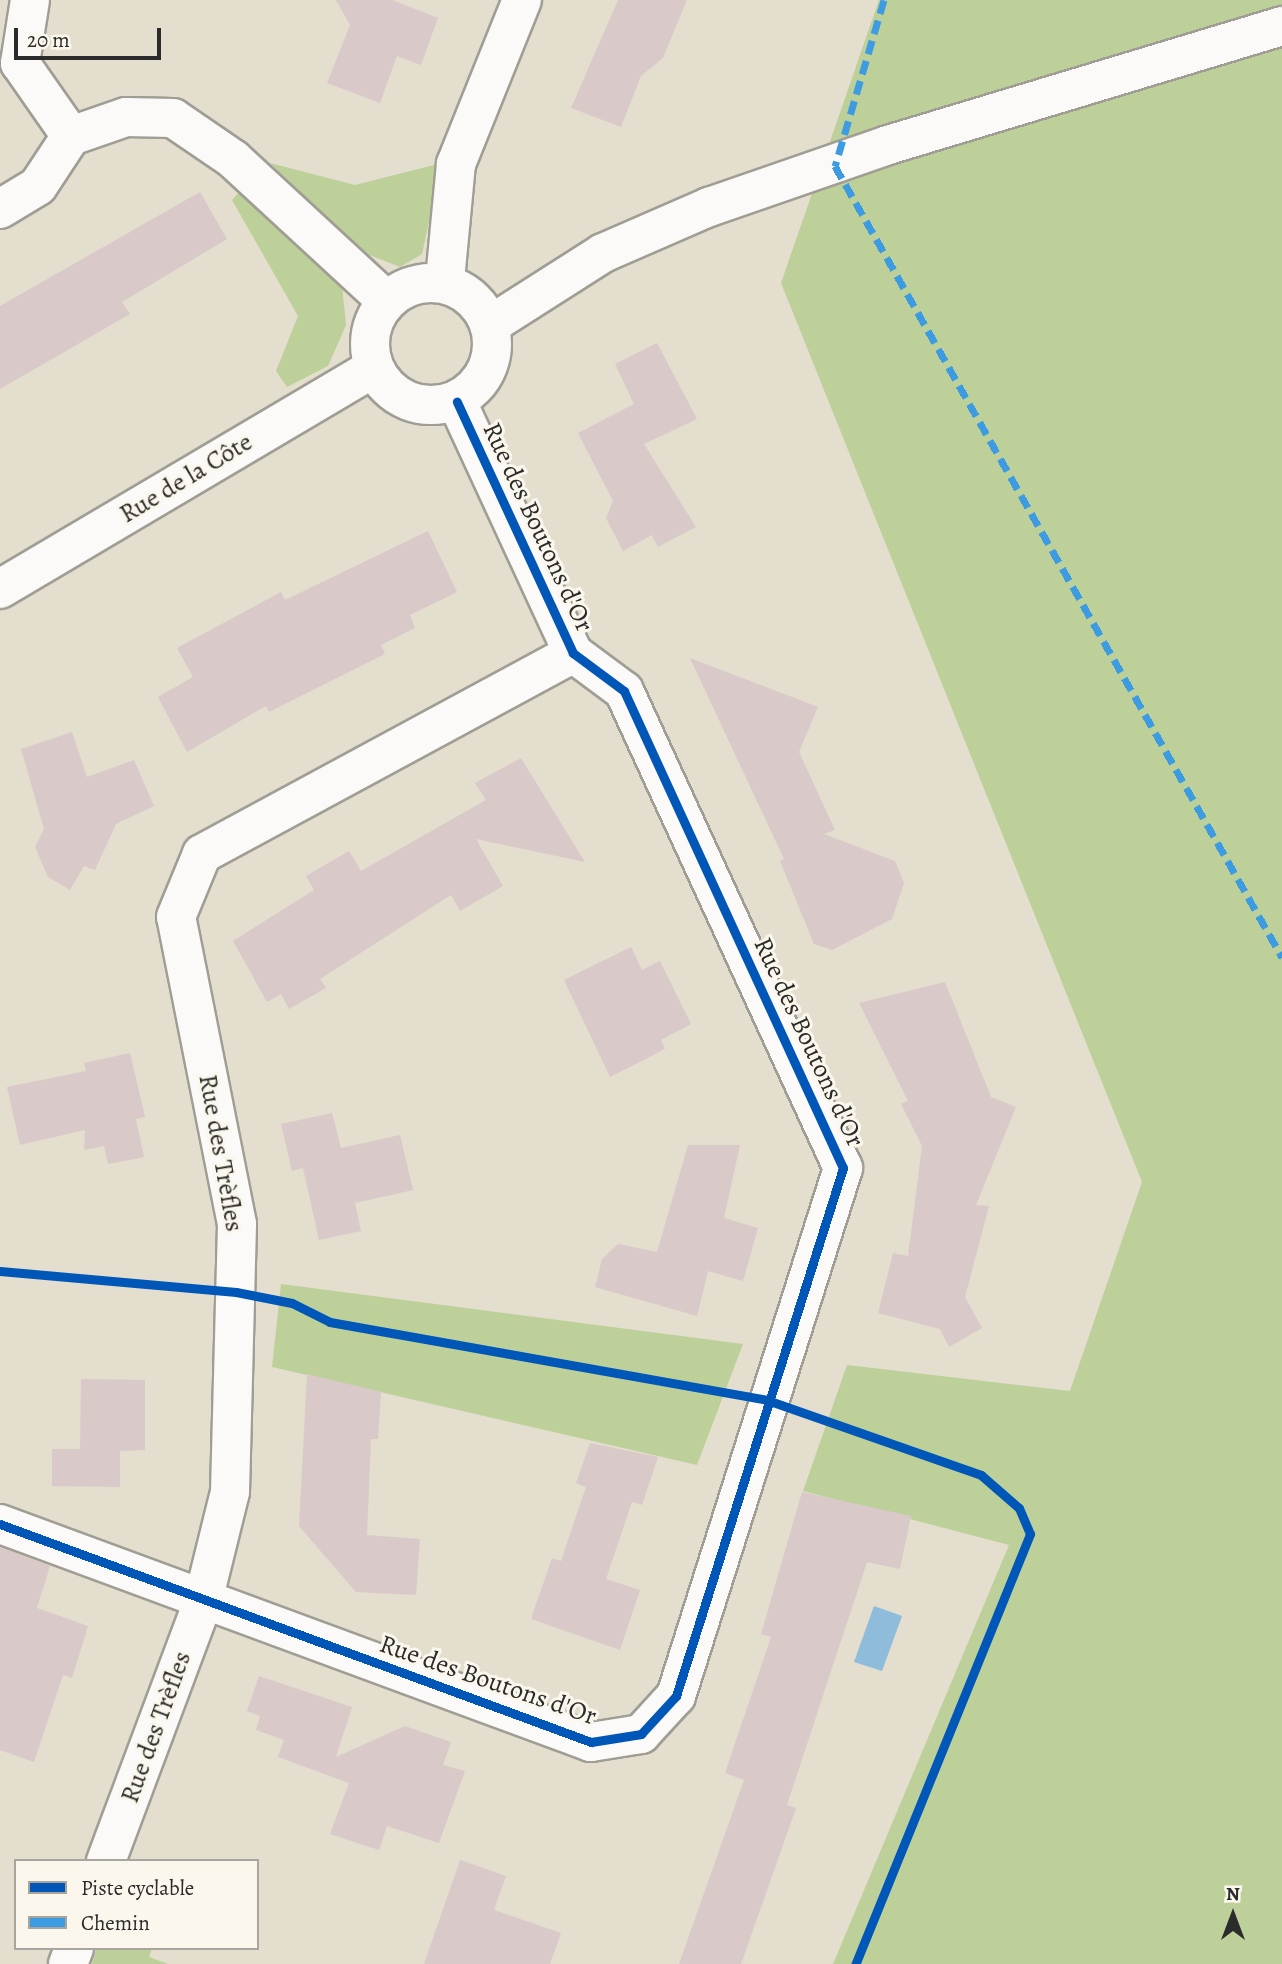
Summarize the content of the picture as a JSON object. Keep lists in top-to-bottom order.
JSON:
{
  "streets": {
    "street": ["Rue de la Côte", "Rue des Boutons d'Or", "Rue des Trèfles"]
  },
  "crossings": [
    ["Rue de la Côte", "Rue des Boutons d'Or"],
    ["Rue des Boutons d'Or", "Rue des Trèfles"]
  ],
  "legend": ["Piste cyclable", "Chemin"],
  "scale_bar": "20 m",
  "north": "top"
}
